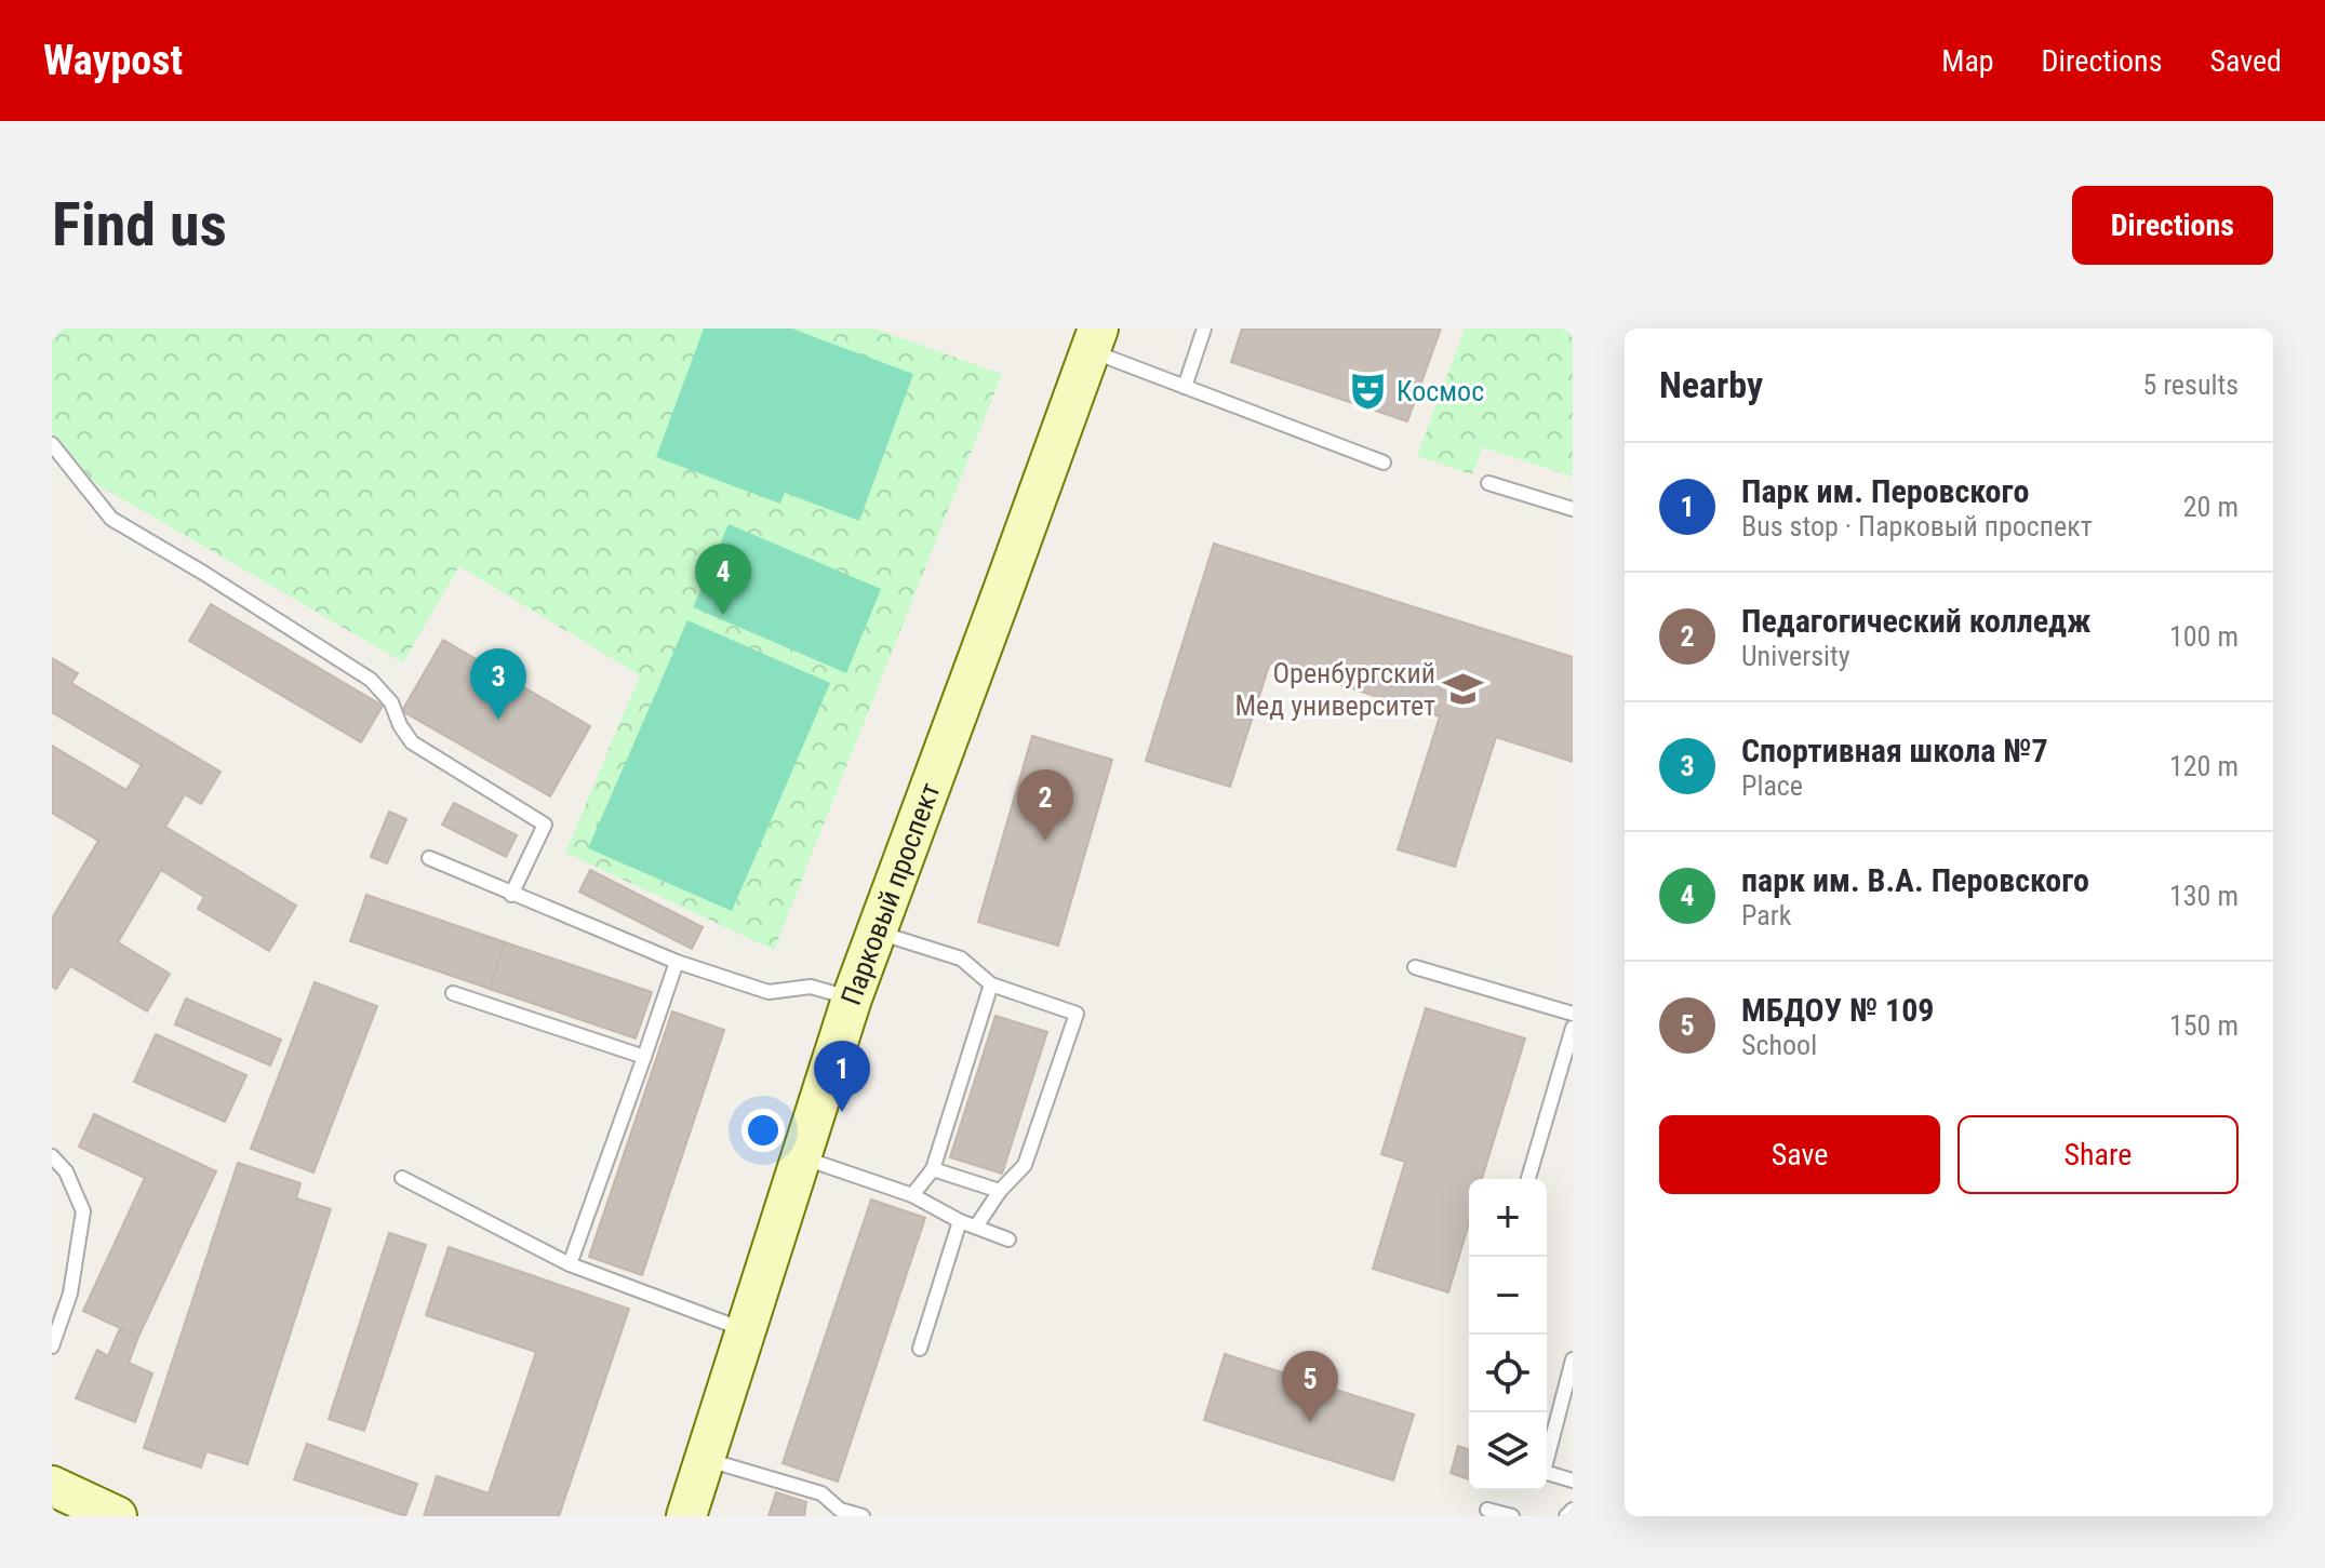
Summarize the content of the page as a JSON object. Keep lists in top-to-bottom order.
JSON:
{
  "streets": {
    "main road": ["Парковый проспект"]
  },
  "places": {
    "theatre": ["Космос"],
    "school or university": ["Оренбургский Мед университет"]
  },
  "page": {
    "header": "Waypost",
    "nav": ["Map", "Directions", "Saved"],
    "buttons": [
      "Directions",
      ["Save", "Share"]
    ],
    "title": "Find us",
    "heading": ["Nearby", "5 results"],
    "list": [
      {
        "mark": "1",
        "name": "Парк им. Перовского",
        "note": "Bus stop · Парковый проспект",
        "value": "20 m"
      },
      {
        "mark": "2",
        "name": "Педагогический колледж",
        "note": "University",
        "value": "100 m"
      },
      {
        "mark": "3",
        "name": "Спортивная школа №7",
        "note": "Place",
        "value": "120 m"
      },
      {
        "mark": "4",
        "name": "парк им. В.А. Перовского",
        "note": "Park",
        "value": "130 m"
      },
      {
        "mark": "5",
        "name": "МБДОУ № 109",
        "note": "School",
        "value": "150 m"
      }
    ],
    "pins": [
      "4",
      "3",
      "2",
      "1",
      "5"
    ],
    "map_buttons": ["+", "−"]
  }
}
